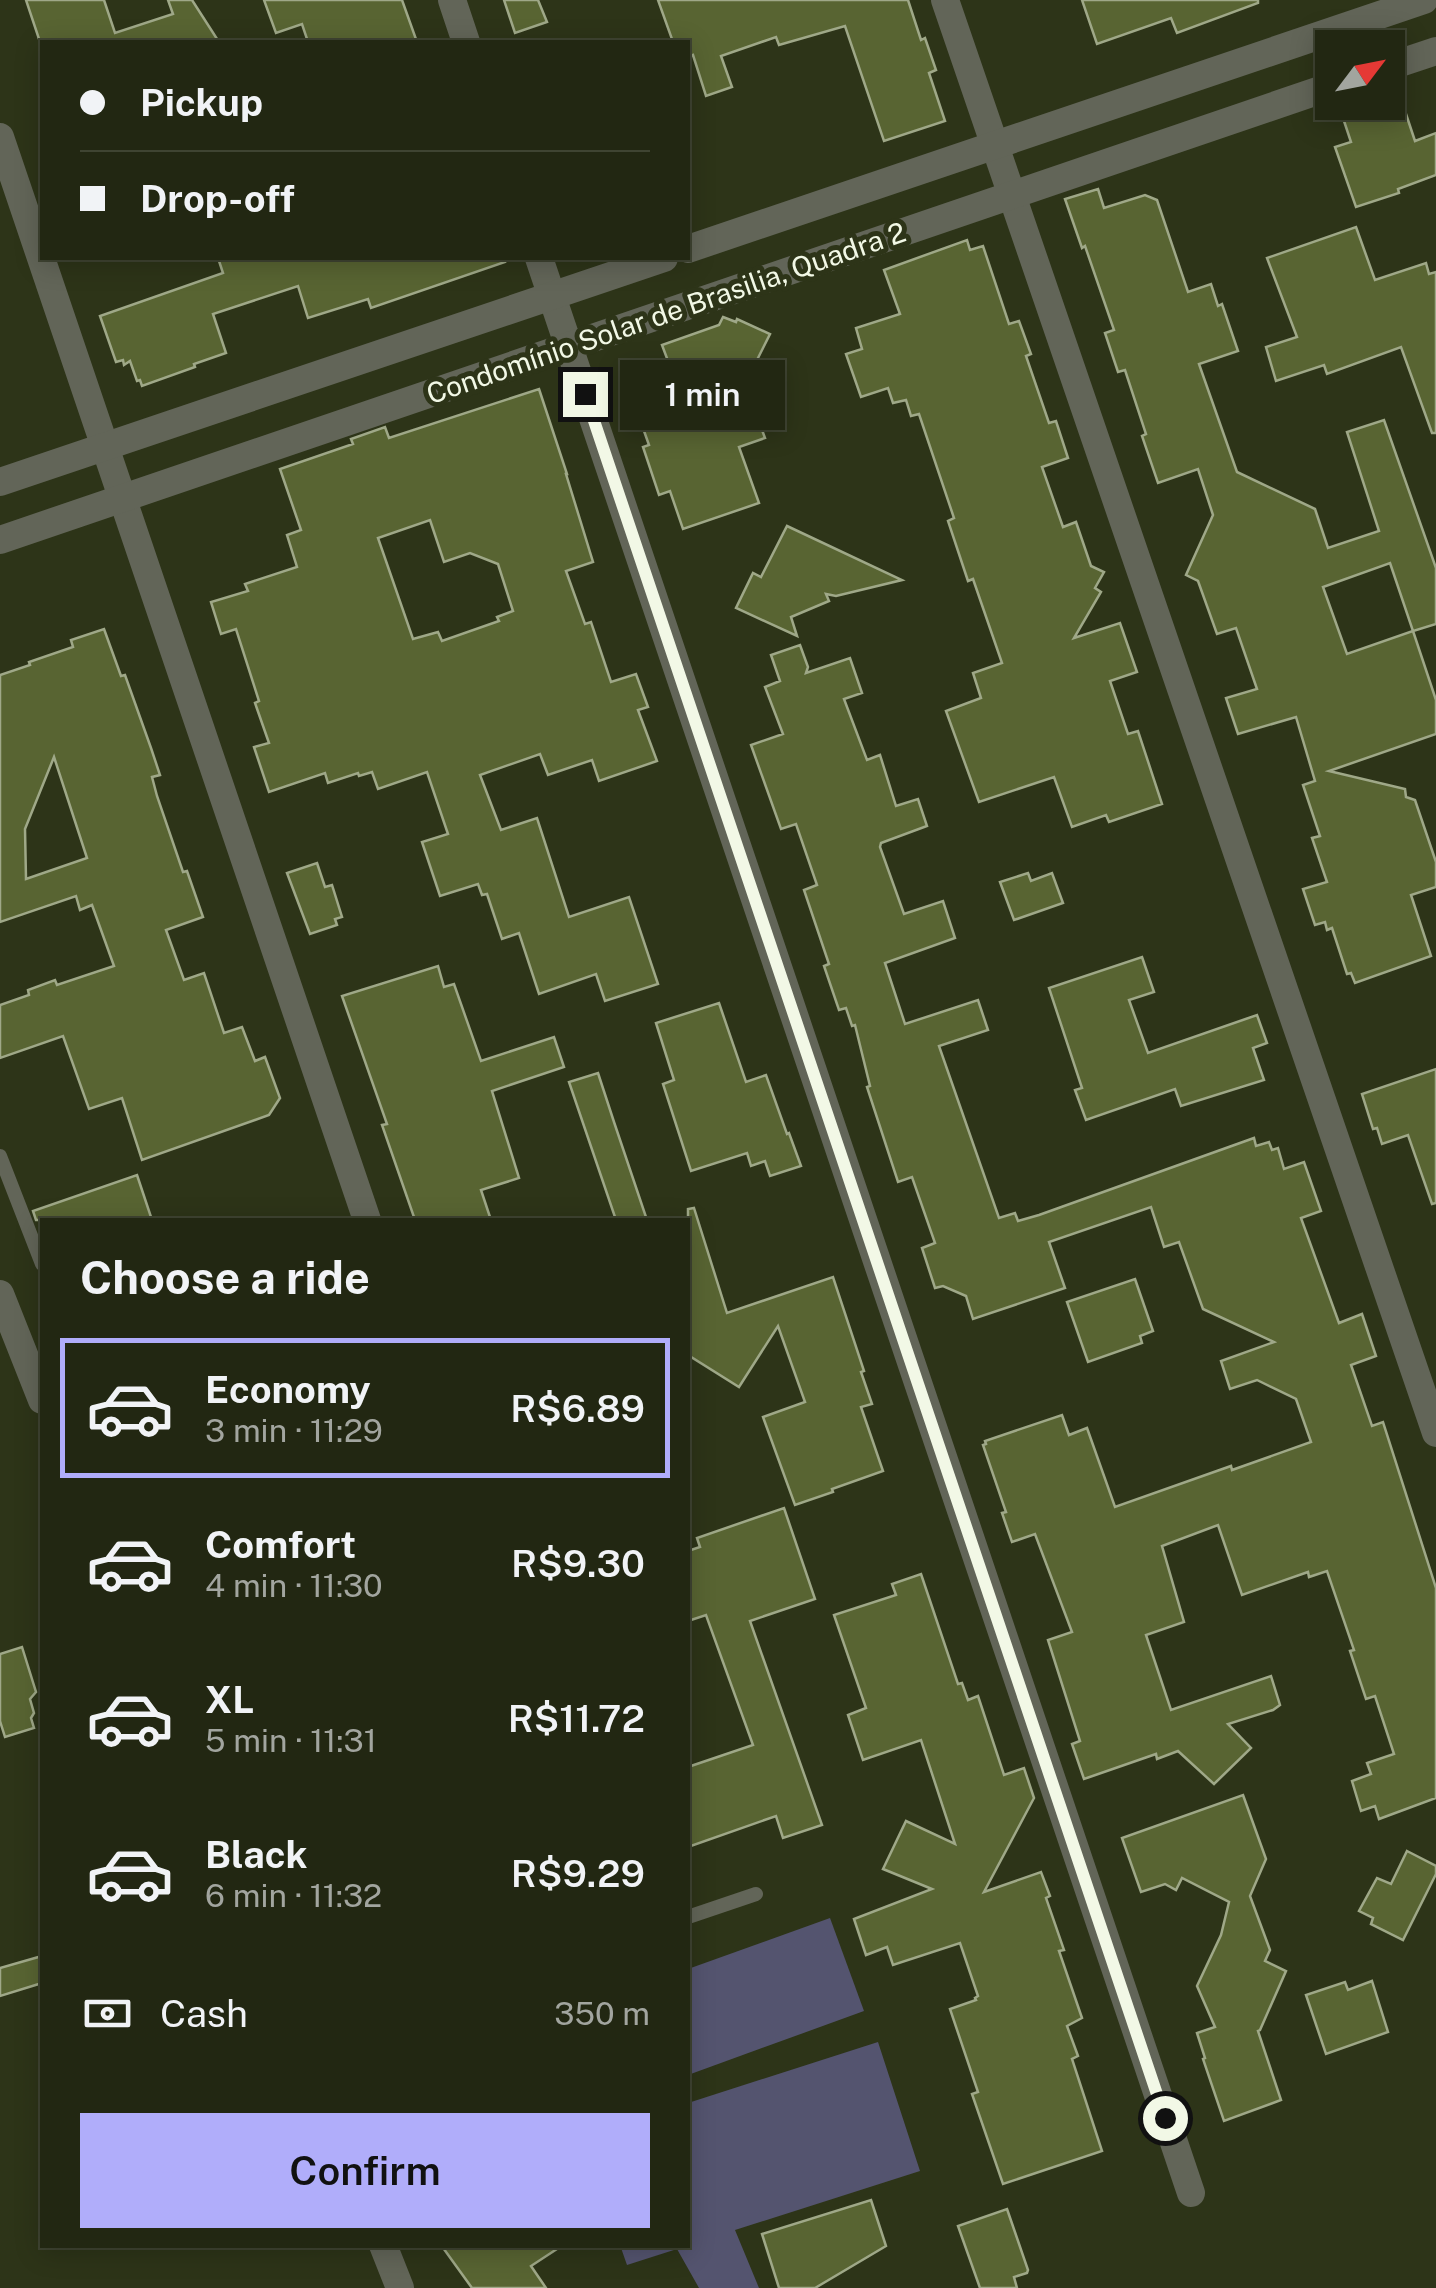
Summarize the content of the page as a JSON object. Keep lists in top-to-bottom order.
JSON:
{
  "streets": {
    "street": ["Condomínio Solar de Brasilia, Quadra 2"]
  },
  "north": "top right",
  "page": {
    "banner": ["Pickup", "Drop-off"],
    "bubble": "1 min",
    "heading": "Choose a ride",
    "list": [
      {
        "name": "Economy",
        "note": "3 min · 11:29",
        "value": "R$6.89"
      },
      {
        "name": "Comfort",
        "note": "4 min · 11:30",
        "value": "R$9.30"
      },
      {
        "name": "XL",
        "note": "5 min · 11:31",
        "value": "R$11.72"
      },
      {
        "name": "Black",
        "note": "6 min · 11:32",
        "value": "R$9.29"
      }
    ],
    "pay": ["Cash", "350 m"],
    "buttons": "Confirm"
  }
}
